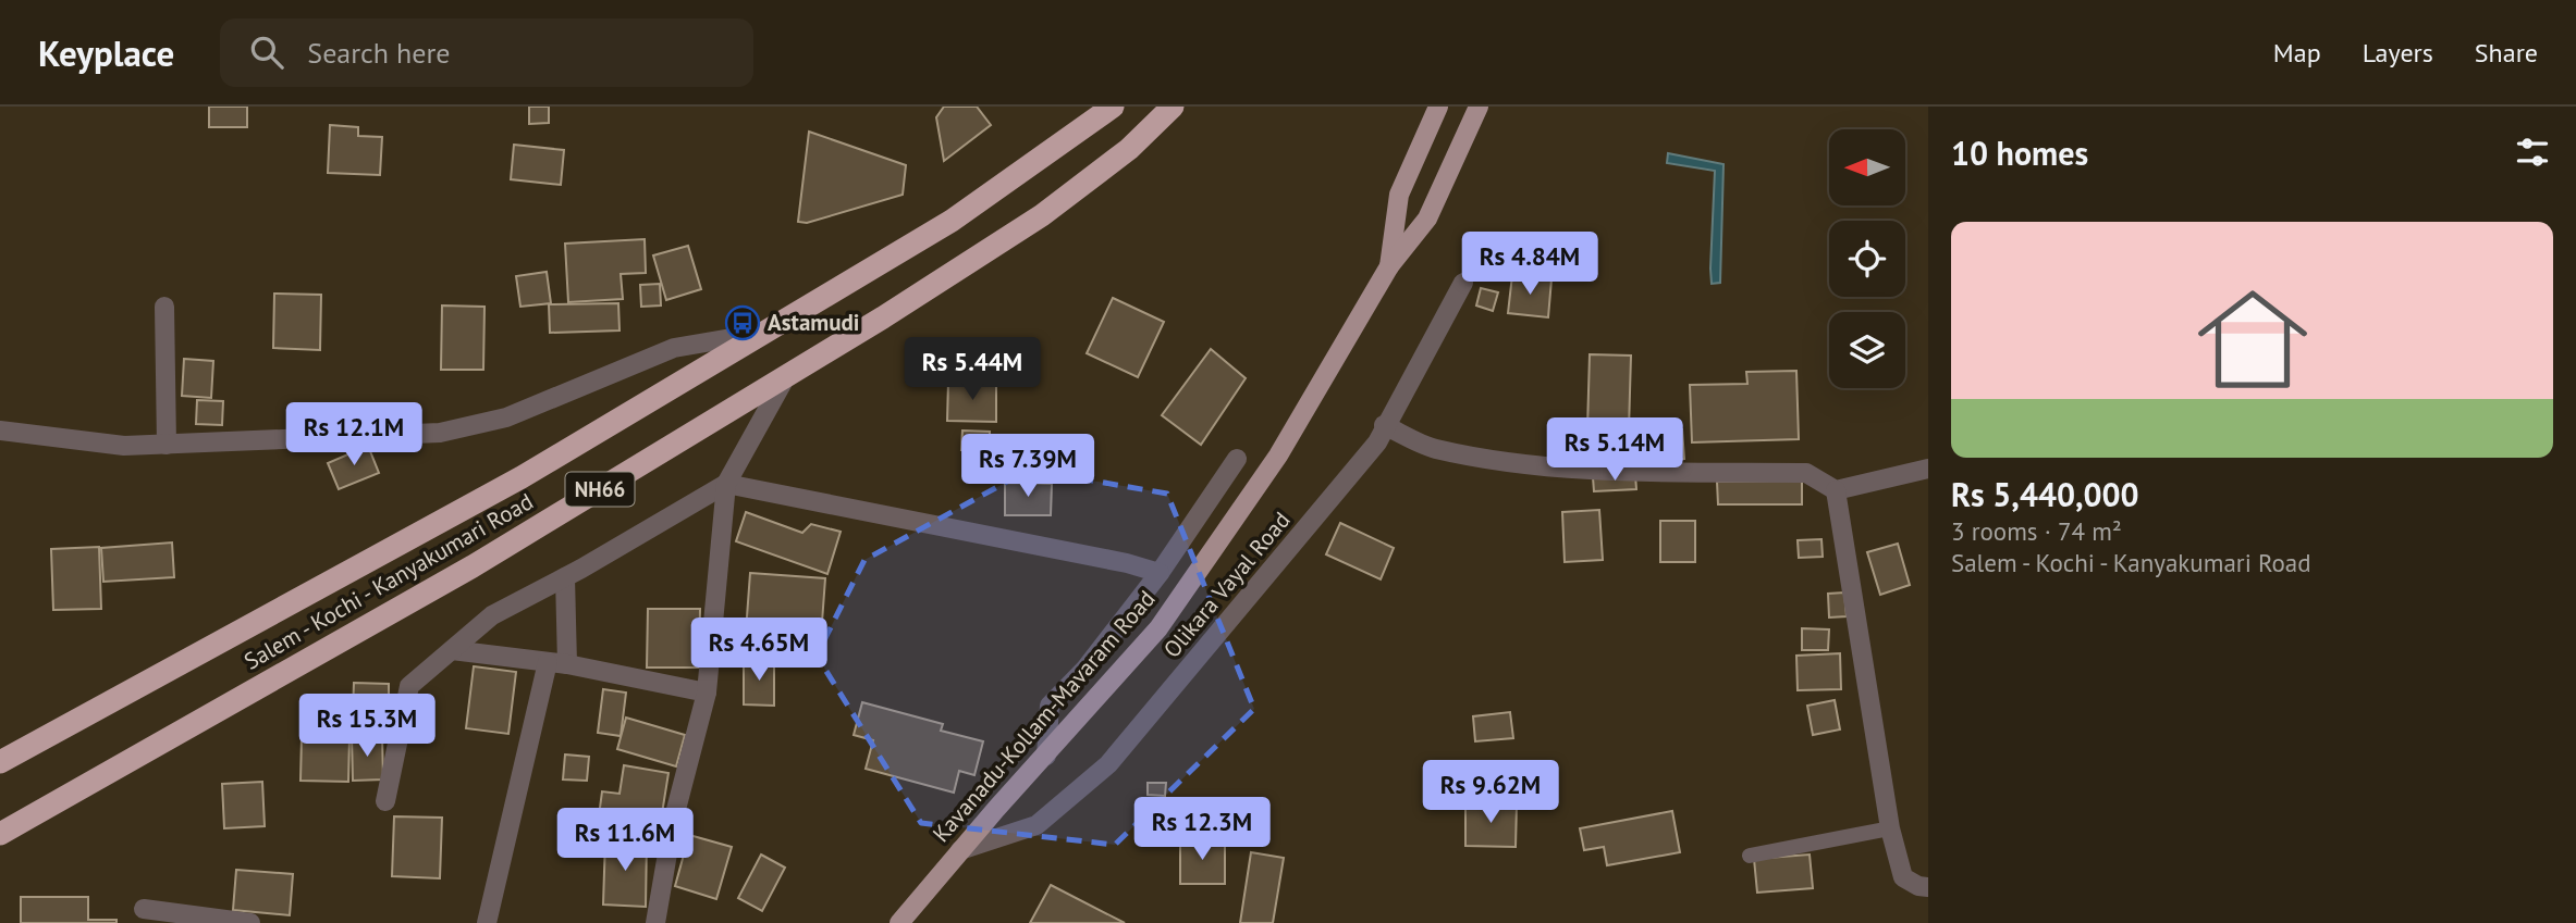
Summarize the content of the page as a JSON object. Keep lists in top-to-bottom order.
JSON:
{
  "streets": {
    "highway": ["NH66", "Salem - Kochi - Kanyakumari Road"],
    "main road": ["Kavanadu-Kollam-Mavaram Road"],
    "street": ["Olikara Vayal Road"]
  },
  "crossings": [
    ["Olikara Vayal Road", "Kavanadu-Kollam-Mavaram Road"]
  ],
  "places": {
    "bus stop": ["Astamudi"]
  },
  "north": "left",
  "page": {
    "header": "Keyplace",
    "search": "Search here",
    "nav": ["Map", "Layers", "Share"],
    "heading": "10 homes",
    "list": [
      {
        "name": "Rs 5,440,000",
        "note": "3 rooms · 74 m² · Salem - Kochi - Kanyakumari Road"
      }
    ],
    "price": [
      "Rs 4.84M",
      "Rs 5.44M",
      "Rs 12.1M",
      "Rs 5.14M",
      "Rs 7.39M",
      "Rs 4.65M",
      "Rs 15.3M",
      "Rs 9.62M",
      "Rs 12.3M",
      "Rs 11.6M"
    ]
  }
}
